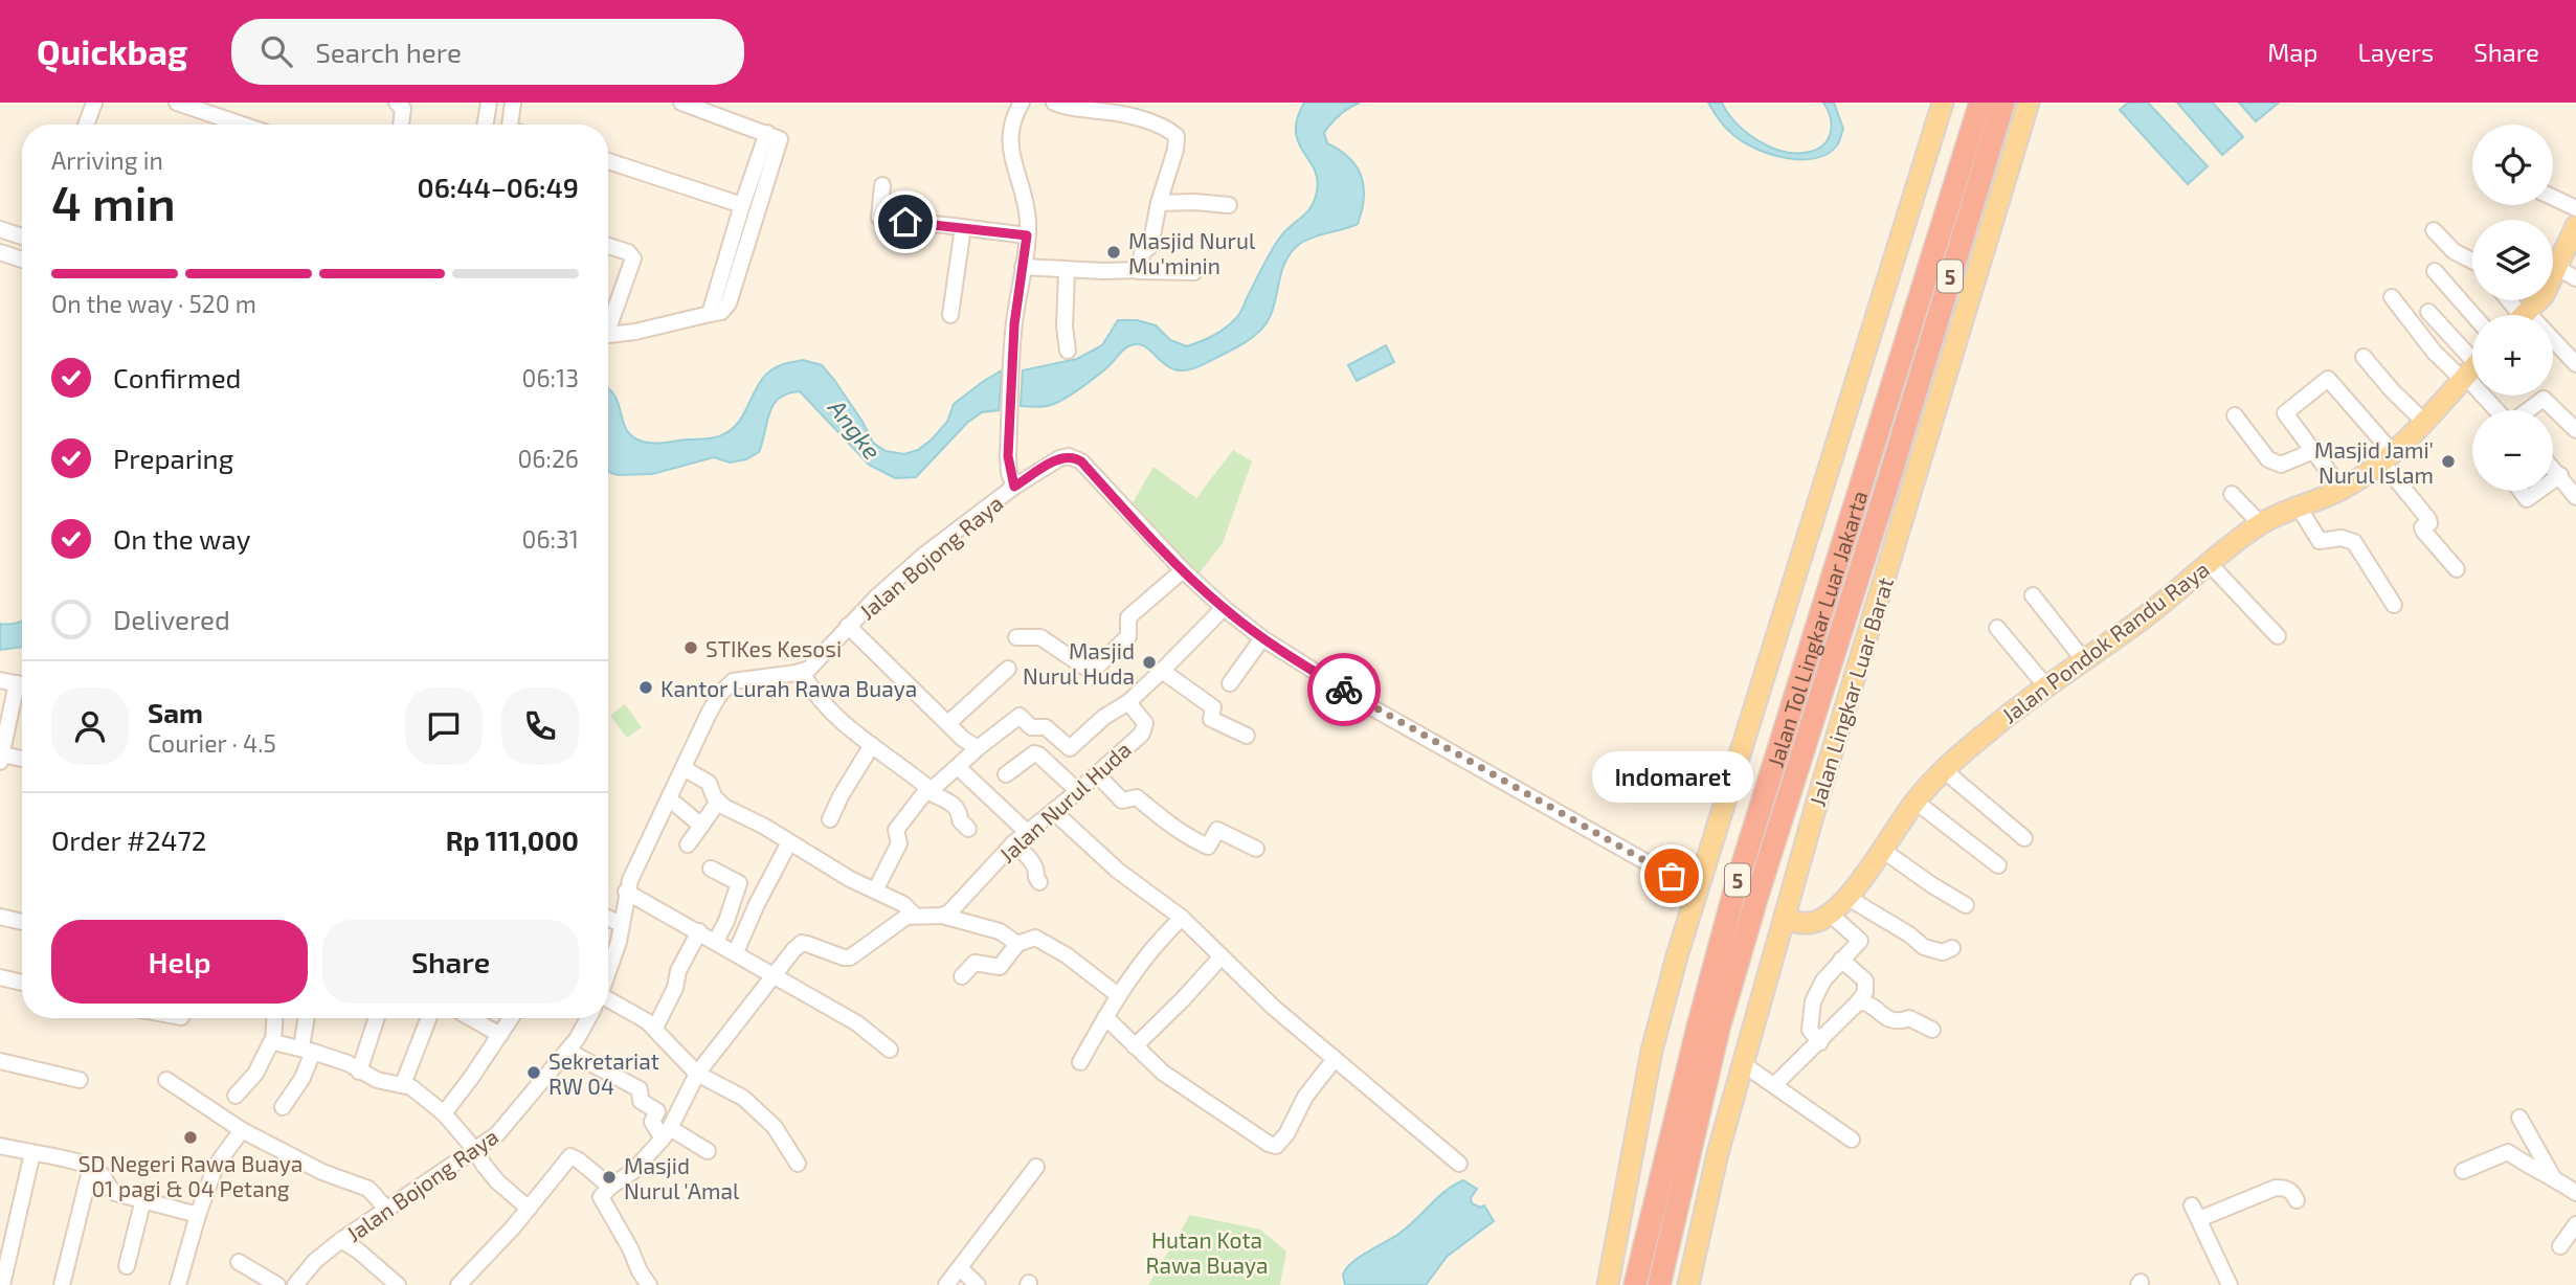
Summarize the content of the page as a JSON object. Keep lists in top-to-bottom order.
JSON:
{
  "streets": {
    "highway": ["5", "Jalan Tol Lingkar Luar Jakarta"],
    "main road": ["Jalan Pondok Randu Raya", "Jalan Lingkar Luar Barat"],
    "street": ["Jalan Bojong Raya", "Jalan Nurul Huda"]
  },
  "water": ["Angke"],
  "parks": ["Hutan Kota Rawa Buaya"],
  "places": [
    "Masjid Nurul Mu'minin",
    "Masjid Jami' Nurul Islam",
    "STIKes Kesosi",
    "Masjid Nurul Huda",
    "Kantor Lurah Rawa Buaya",
    "Indomaret",
    "Sekretariat RW 04",
    "SD Negeri Rawa Buaya 01 pagi & 04 Petang",
    "Masjid Nurul 'Amal"
  ],
  "page": {
    "header": "Quickbag",
    "search": "Search here",
    "nav": ["Map", "Layers", "Share"],
    "map_buttons": ["+", "−"],
    "heading": ["4 min", "Arriving in", "06:44–06:49"],
    "panel": [
      "Sam",
      "Courier · 4.5",
      "Order #2472",
      "Rp 111,000"
    ],
    "bar": "On the way · 520 m",
    "list": [
      ["Confirmed", "06:13"],
      ["Preparing", "06:26"],
      ["On the way", "06:31"],
      "Delivered"
    ],
    "bubble": "Indomaret",
    "buttons": ["Help", "Share"]
  }
}
